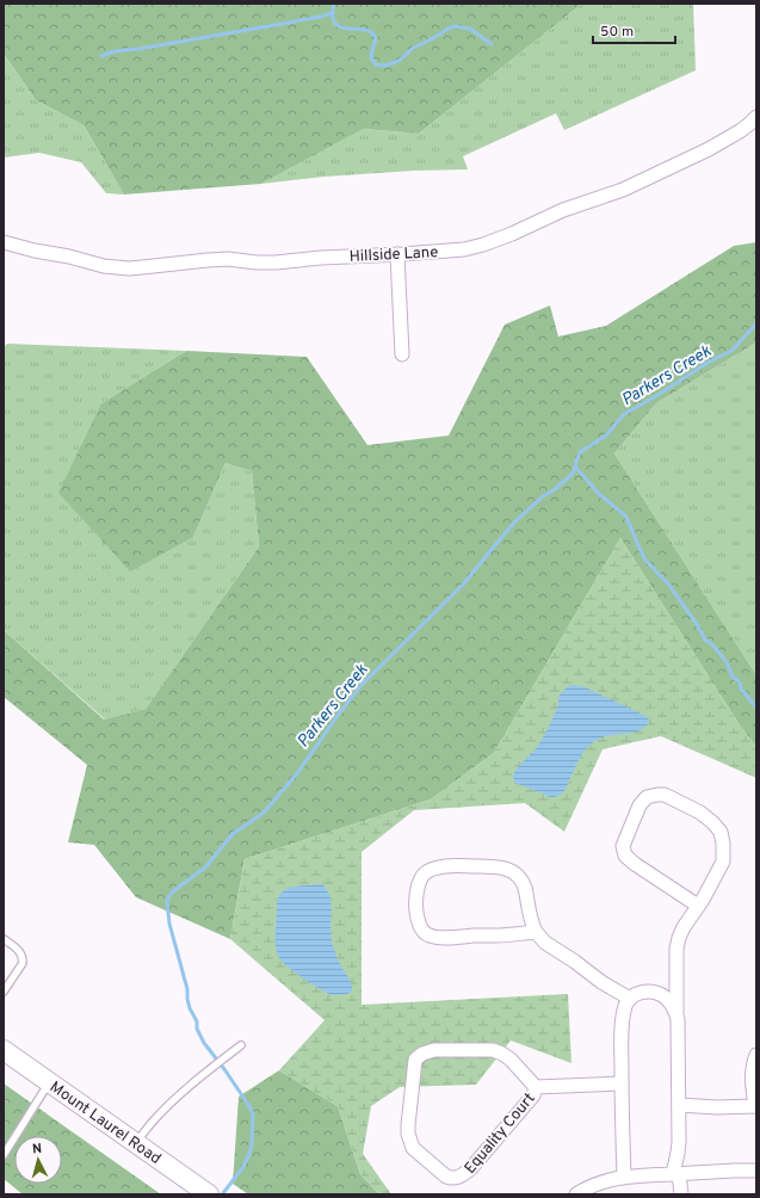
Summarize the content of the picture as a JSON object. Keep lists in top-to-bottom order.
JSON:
{
  "streets": {
    "main road": ["Mount Laurel Road"],
    "street": ["Hillside Lane", "Equality Court"]
  },
  "water": ["Parkers Creek"],
  "scale_bar": "50 m",
  "north": "top"
}
